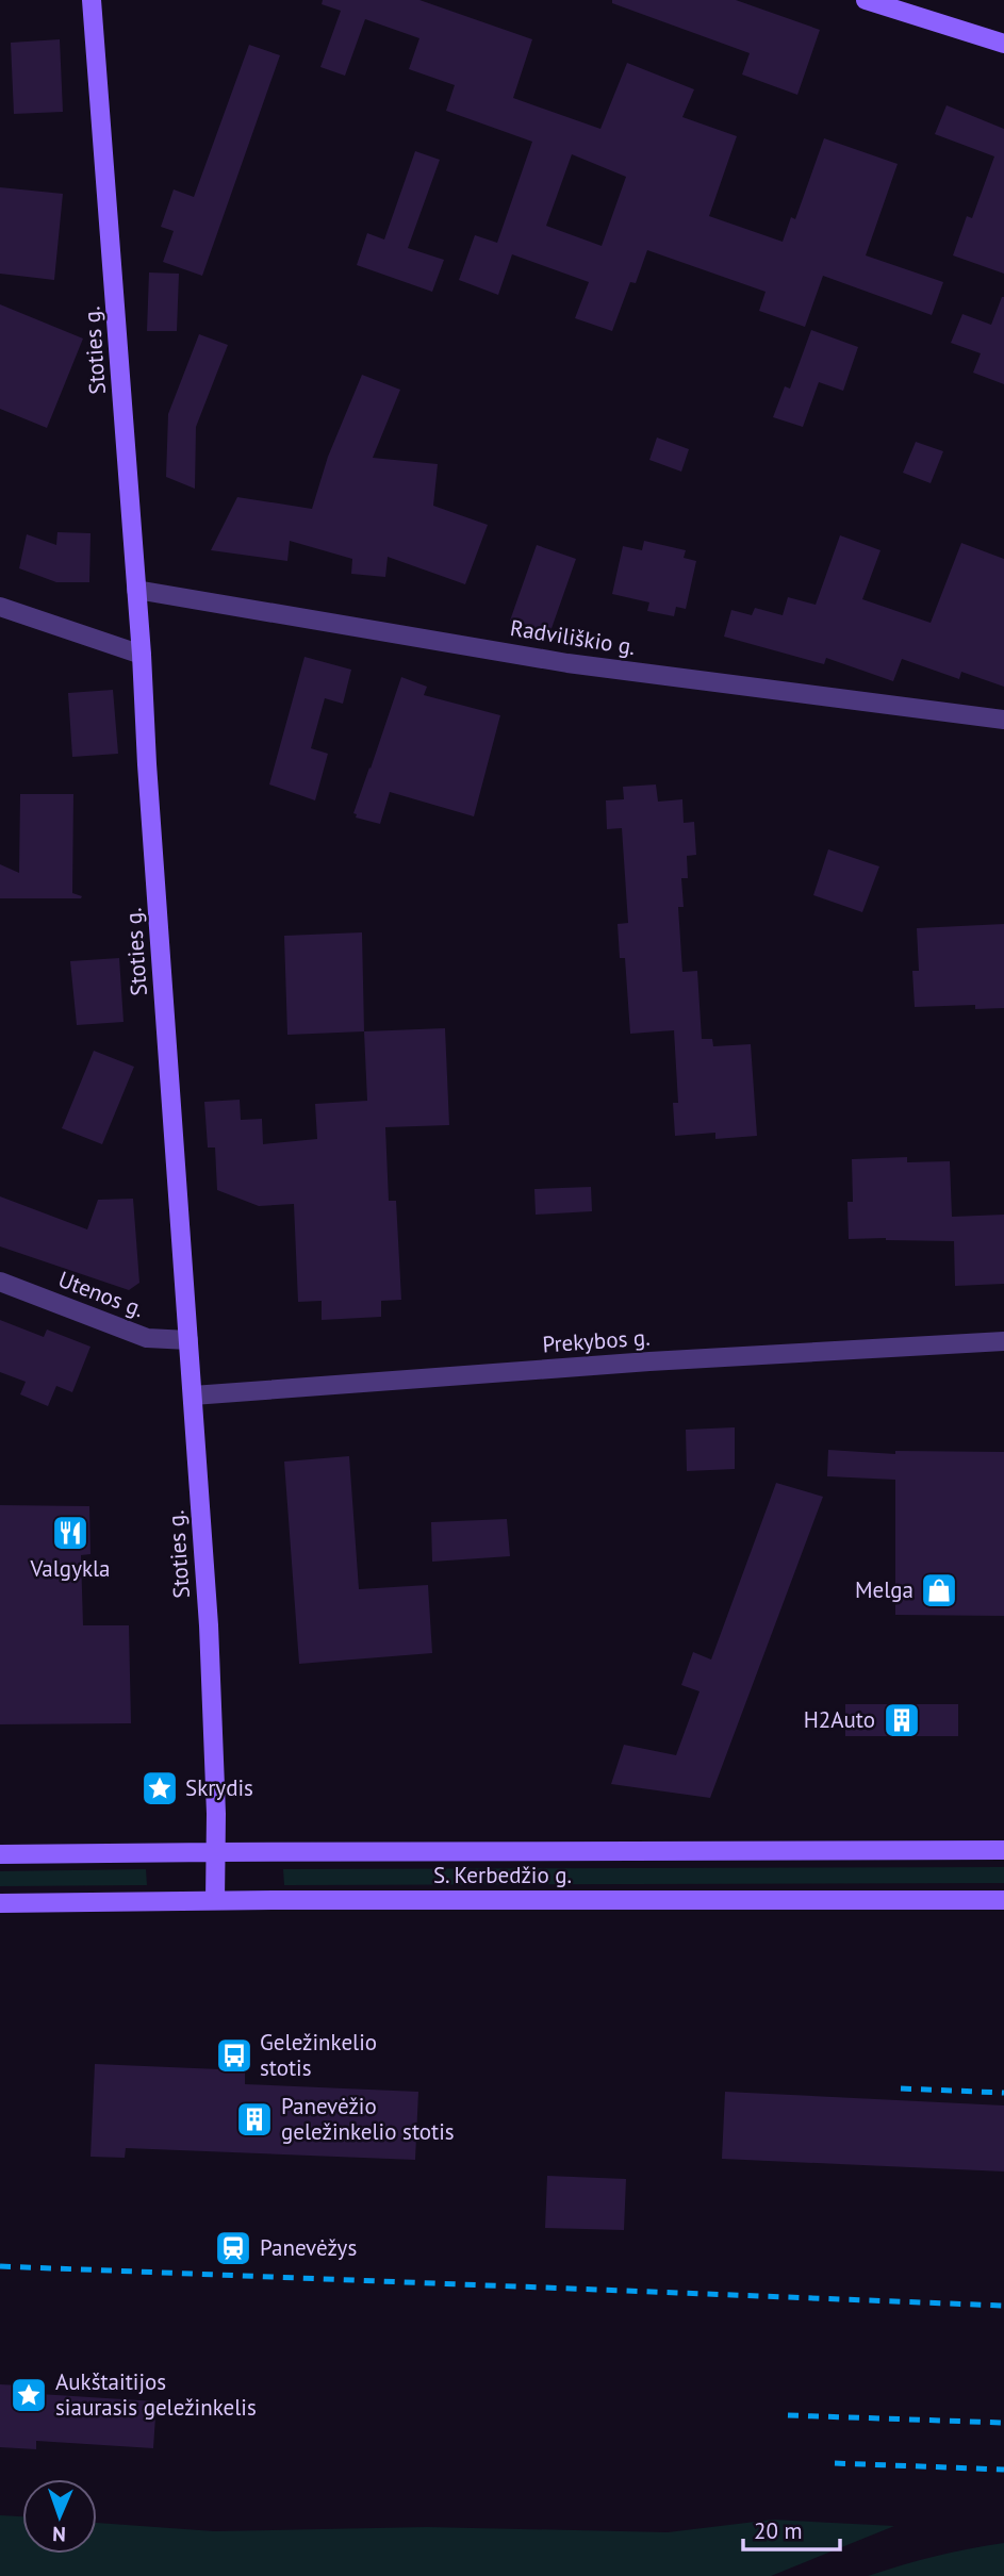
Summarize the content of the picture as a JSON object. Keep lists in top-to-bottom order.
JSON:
{
  "streets": {
    "main road": ["Stoties g.", "S. Kerbedžio g."],
    "street": ["Radviliškio g.", "Utenos g.", "Prekybos g."]
  },
  "crossings": [
    ["Stoties g.", "Radviliškio g."],
    ["Stoties g.", "Utenos g."],
    ["Stoties g.", "Prekybos g."],
    ["Stoties g.", "S. Kerbedžio g."]
  ],
  "places": {
    "restaurant": ["Valgykla"],
    "shop": ["Melga"],
    "building": ["H2Auto", "Panevėžio geležinkelio stotis"],
    "place": ["Skrydis", "Aukštaitijos siaurasis geležinkelis"],
    "bus stop": ["Geležinkelio stotis"],
    "station": ["Panevėžys"]
  },
  "scale_bar": "20 m",
  "north": "bottom"
}
